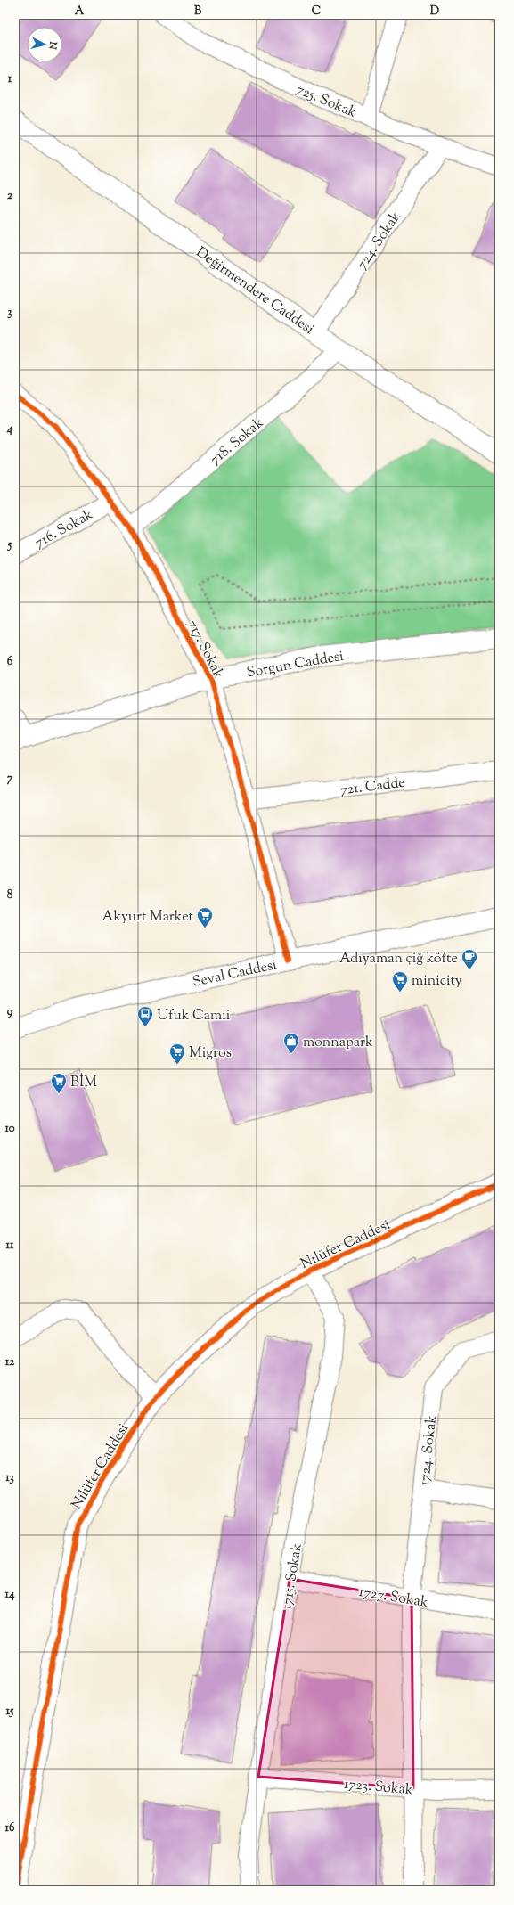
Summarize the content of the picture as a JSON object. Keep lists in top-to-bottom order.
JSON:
{
  "streets": {
    "street": [
      "725. Sokak",
      "724. Sokak",
      "Değirmendere Caddesi",
      "718. Sokak",
      "716. Sokak",
      "717. Sokak",
      "Sorgun Caddesi",
      "721. Cadde",
      "Seval Caddesi",
      "Nilüfer Caddesi",
      "1724. Sokak",
      "1715. Sokak",
      "1727. Sokak",
      "1723. Sokak"
    ]
  },
  "crossings": [
    ["725. Sokak", "724. Sokak"],
    ["724. Sokak", "Değirmendere Caddesi"],
    ["Değirmendere Caddesi", "718. Sokak"],
    ["718. Sokak", "717. Sokak"],
    ["716. Sokak", "717. Sokak"],
    ["717. Sokak", "Sorgun Caddesi"],
    ["717. Sokak", "721. Cadde"],
    ["717. Sokak", "Seval Caddesi"],
    ["Nilüfer Caddesi", "1715. Sokak"],
    ["1724. Sokak", "1727. Sokak"],
    ["1724. Sokak", "1723. Sokak"],
    ["1715. Sokak", "1727. Sokak"],
    ["1715. Sokak", "1723. Sokak"]
  ],
  "places": {
    "supermarket": [
      "Akyurt Market",
      "minicity",
      "Migros",
      "BİM"
    ],
    "cafe": ["Adıyaman çiğ köfte"],
    "bus stop": ["Ufuk Camii"],
    "shop": ["monnapark"]
  },
  "north": "right",
  "grid": {
    "columns": [
      "A",
      "B",
      "C",
      "D"
    ],
    "rows": [
      "1",
      "2",
      "3",
      "4",
      "5",
      "6",
      "7",
      "8",
      "9",
      "10",
      "11",
      "12",
      "13",
      "14",
      "15",
      "16"
    ]
  }
}
